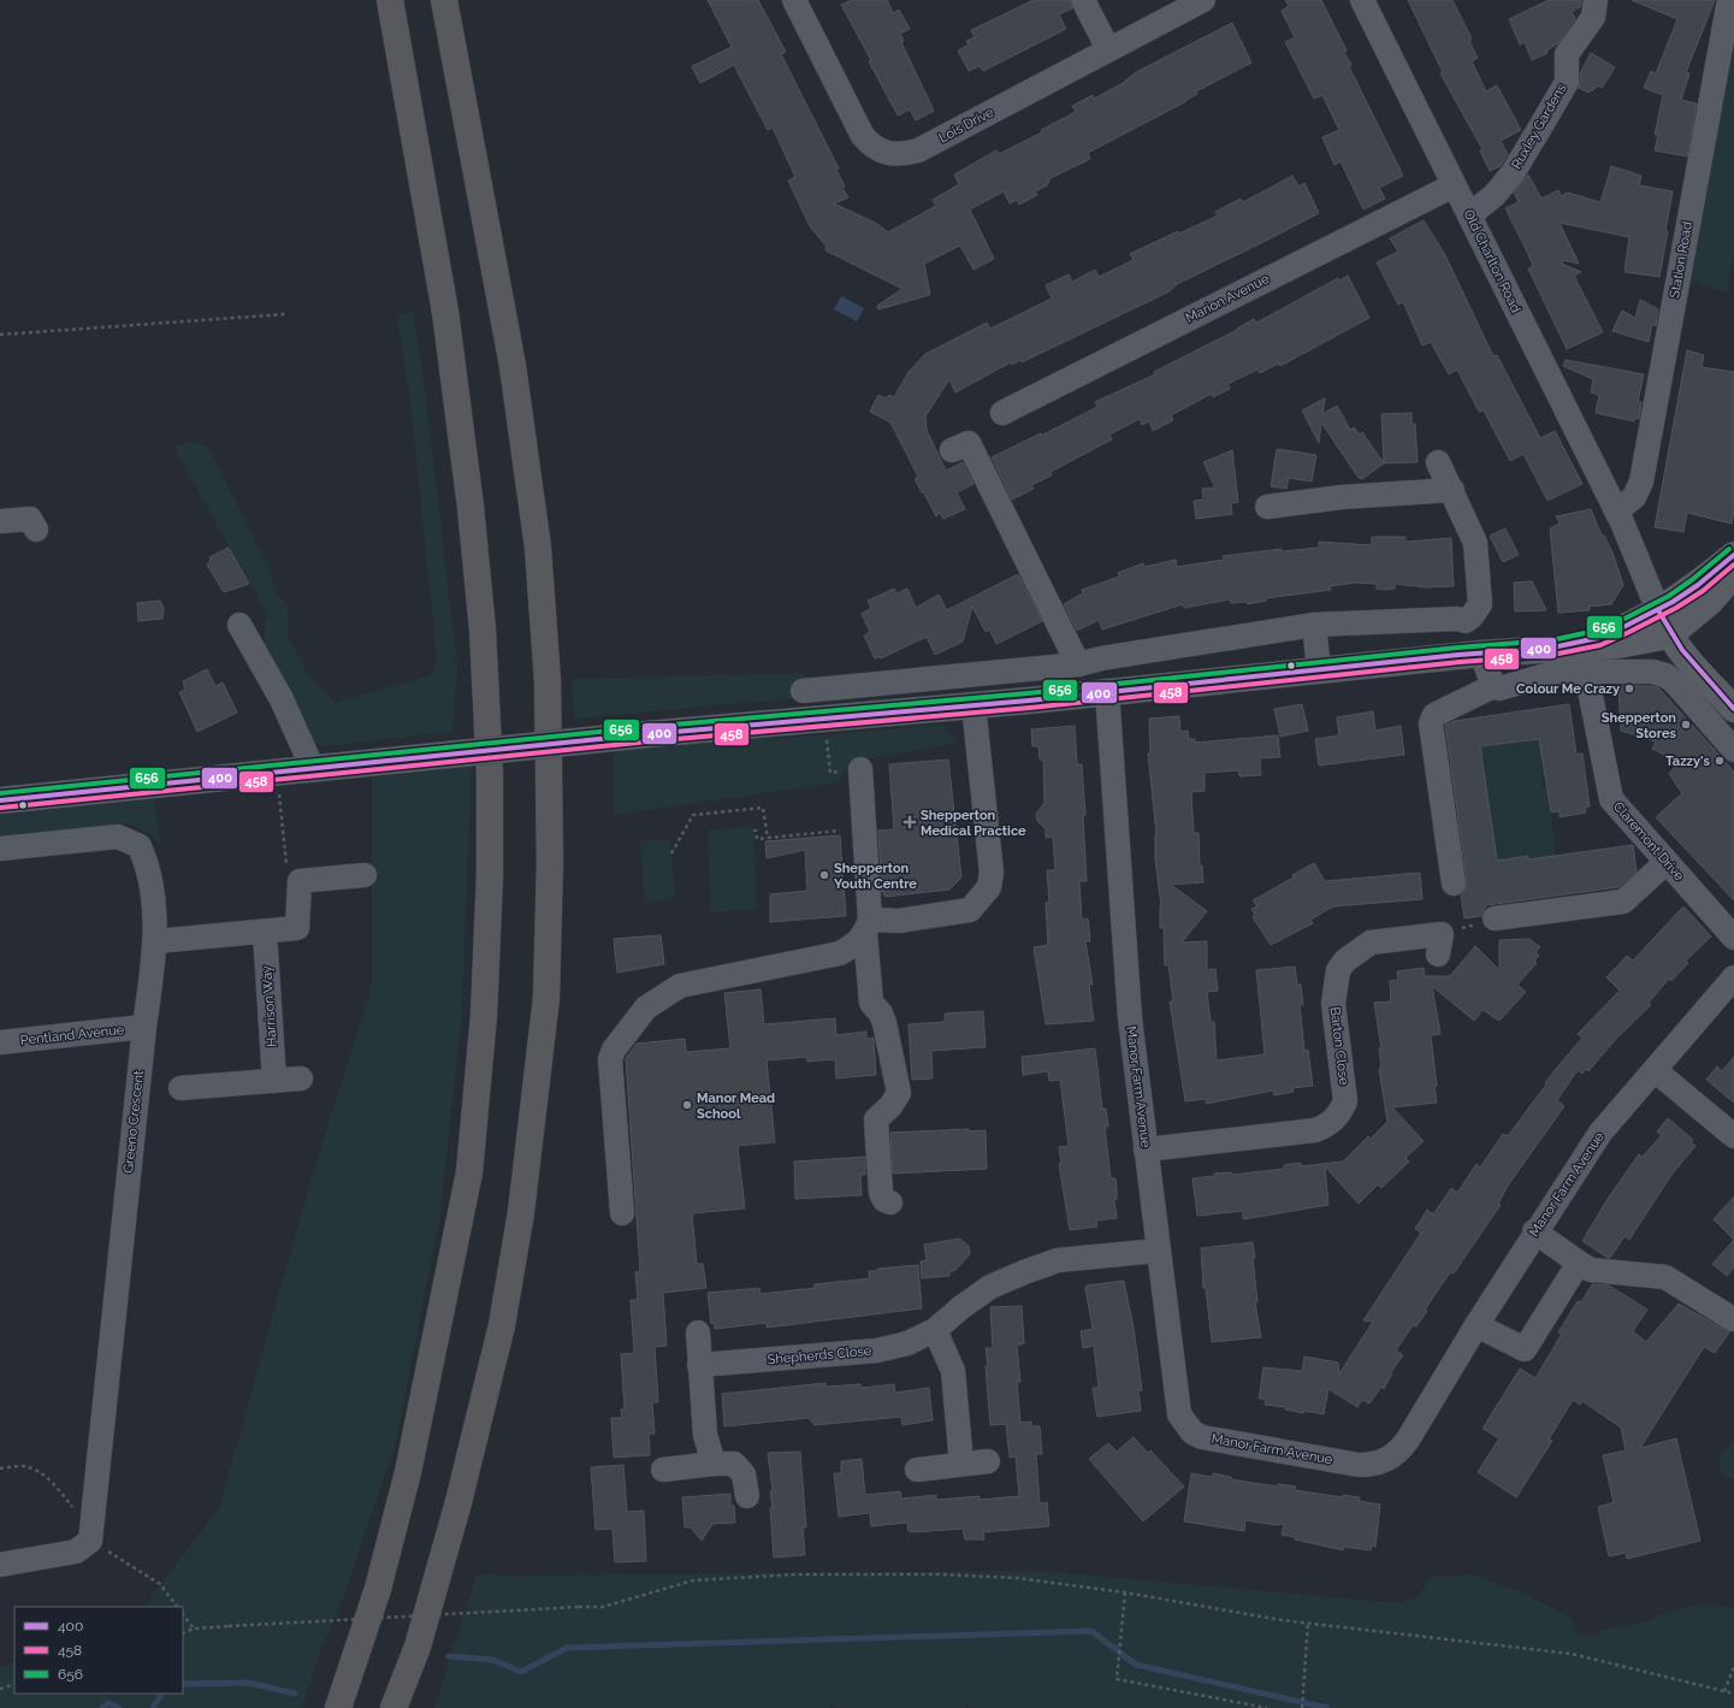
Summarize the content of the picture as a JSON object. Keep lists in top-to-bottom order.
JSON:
{
  "streets": {
    "street": [
      "Lois Drive",
      "Ruxley Gardens",
      "Station Road",
      "Old Charlton Road",
      "Marion Avenue",
      "Claremont Drive",
      "Harrison Way",
      "Pentland Avenue",
      "Barton Close",
      "Manor Farm Avenue",
      "Greeno Crescent",
      "Shepherds Close"
    ]
  },
  "crossings": [
    ["Ruxley Gardens", "Old Charlton Road"],
    ["Station Road", "Old Charlton Road"],
    ["Old Charlton Road", "Marion Avenue"],
    ["Pentland Avenue", "Greeno Crescent"],
    ["Barton Close", "Manor Farm Avenue"],
    ["Manor Farm Avenue", "Shepherds Close"]
  ],
  "places": {
    "other": [
      "Colour Me Crazy",
      "Shepperton Stores",
      "Tazzy's",
      "Shepperton Youth Centre",
      "Manor Mead School"
    ],
    "health": ["Shepperton Medical Practice"]
  },
  "lines": ["transit line 656", "transit line 400", "transit line 458"],
  "legend": ["400", "458", "656"]
}
